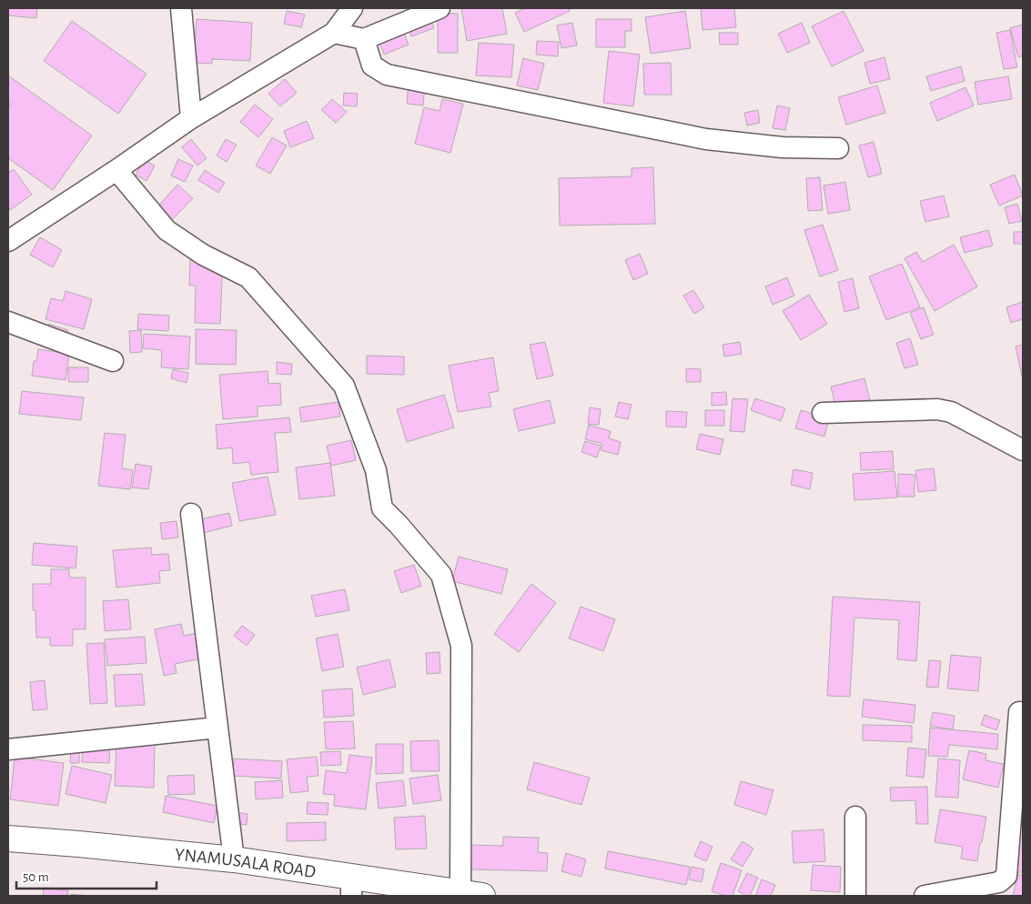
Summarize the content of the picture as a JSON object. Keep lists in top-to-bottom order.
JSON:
{
  "streets": {
    "main road": ["YNAMUSALA ROAD"]
  },
  "scale_bar": "50 m"
}
